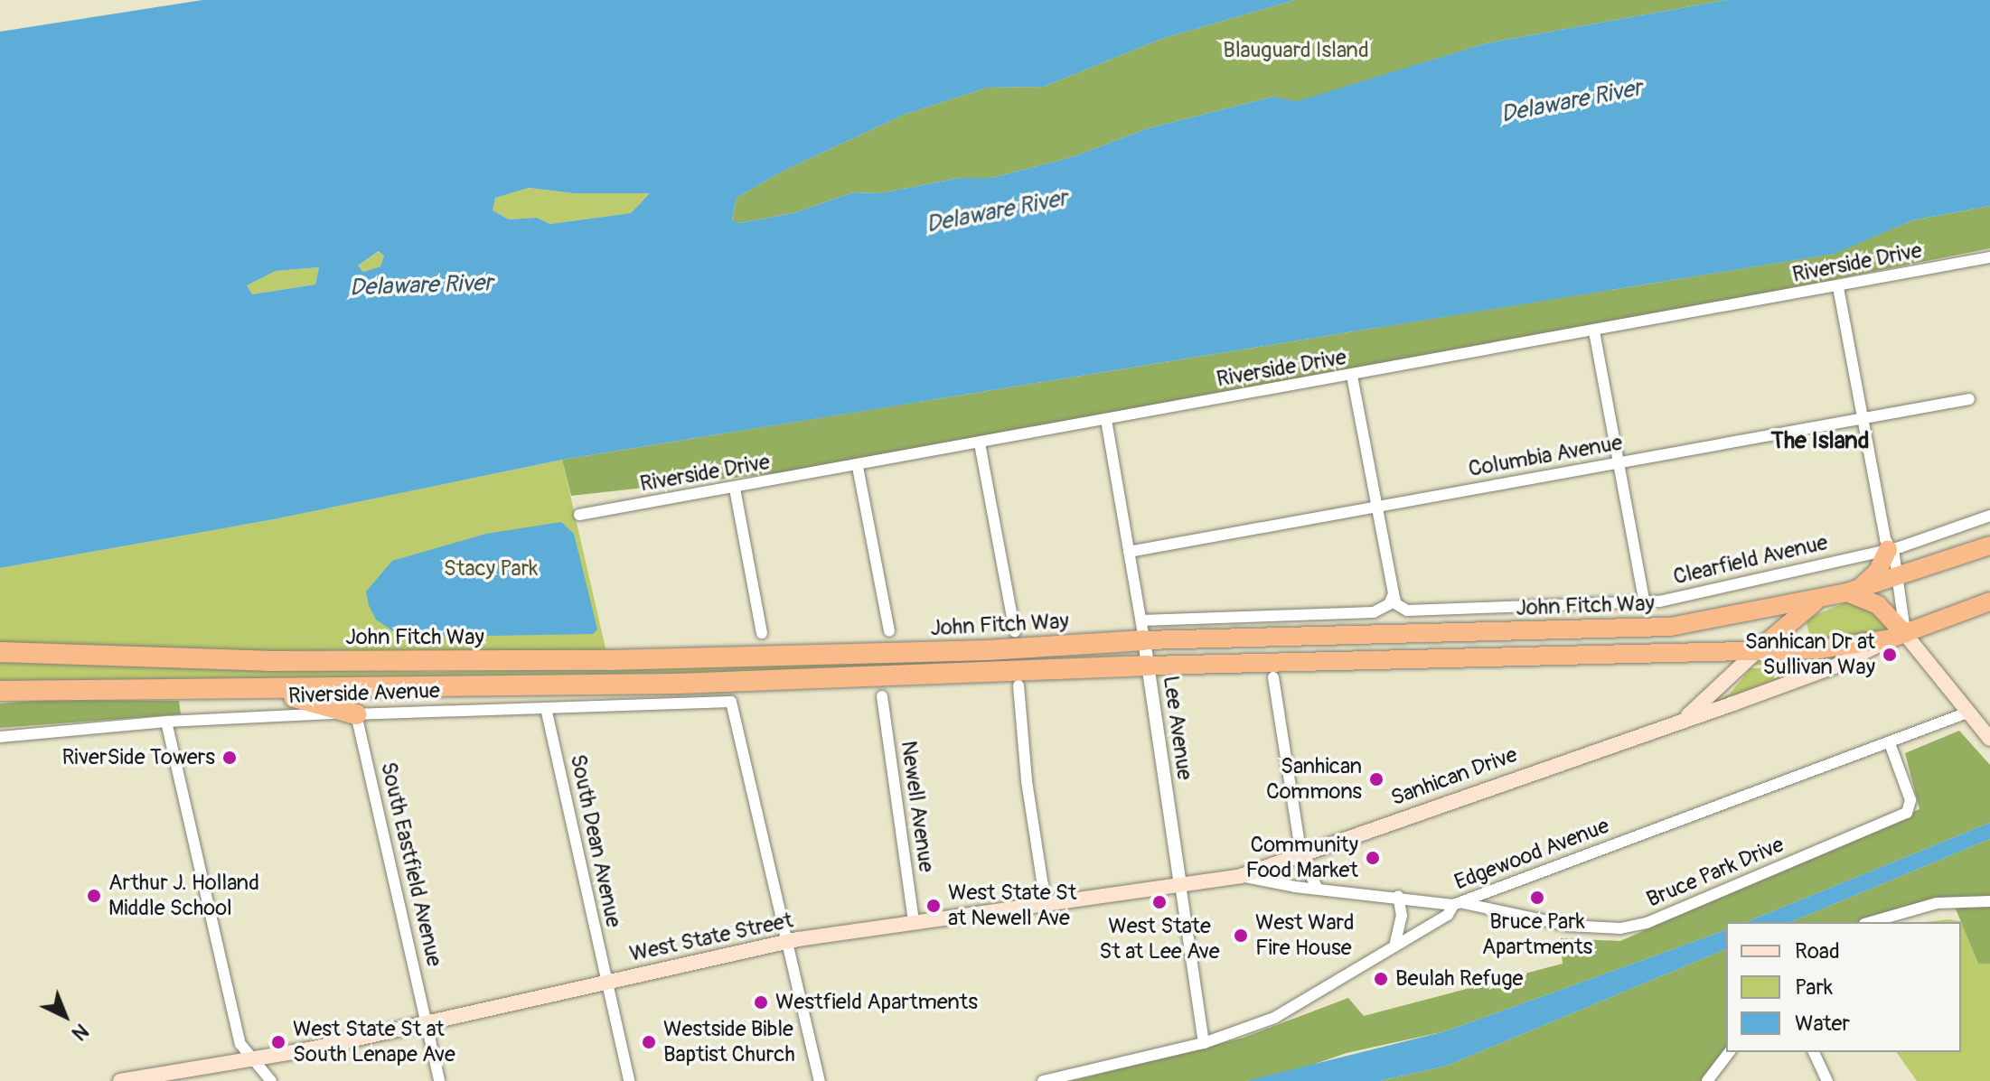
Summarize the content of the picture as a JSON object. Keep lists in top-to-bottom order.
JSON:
{
  "streets": {
    "highway": ["John Fitch Way", "Sanhican Drive"],
    "main road": ["West State Street"],
    "street": [
      "Riverside Drive",
      "Columbia Avenue",
      "Clearfield Avenue",
      "Riverside Avenue",
      "Lee Avenue",
      "Newell Avenue",
      "South Dean Avenue",
      "Edgewood Avenue",
      "South Eastfield Avenue",
      "Bruce Park Drive"
    ]
  },
  "crossings": [
    ["Riverside Drive", "Lee Avenue"],
    ["Columbia Avenue", "Lee Avenue"],
    ["John Fitch Way", "Lee Avenue"],
    ["Riverside Avenue", "South Dean Avenue"],
    ["Riverside Avenue", "South Eastfield Avenue"],
    ["Riverside Avenue", "West State Street"],
    ["Lee Avenue", "Edgewood Avenue"],
    ["Lee Avenue", "West State Street"],
    ["Sanhican Drive", "West State Street"],
    ["Newell Avenue", "West State Street"],
    ["South Dean Avenue", "West State Street"],
    ["Edgewood Avenue", "Bruce Park Drive"],
    ["Edgewood Avenue", "West State Street"],
    ["South Eastfield Avenue", "West State Street"],
    ["Bruce Park Drive", "West State Street"]
  ],
  "districts": ["The Island"],
  "water": ["Delaware River"],
  "parks": ["Blauguard Island", "Stacy Park"],
  "places": [
    "Sanhican Dr at Sullivan Way",
    "RiverSide Towers",
    "Sanhican Commons",
    "Community Food Market",
    "Arthur J. Holland Middle School",
    "Bruce Park Apartments",
    "West State St at Lee Ave",
    "West State St at Newell Ave",
    "West Ward Fire House",
    "Beulah Refuge",
    "Westfield Apartments",
    "West State St at South Lenape Ave",
    "Westside Bible Baptist Church"
  ],
  "legend": ["Road", "Park", "Water"],
  "north": "bottom right"
}
